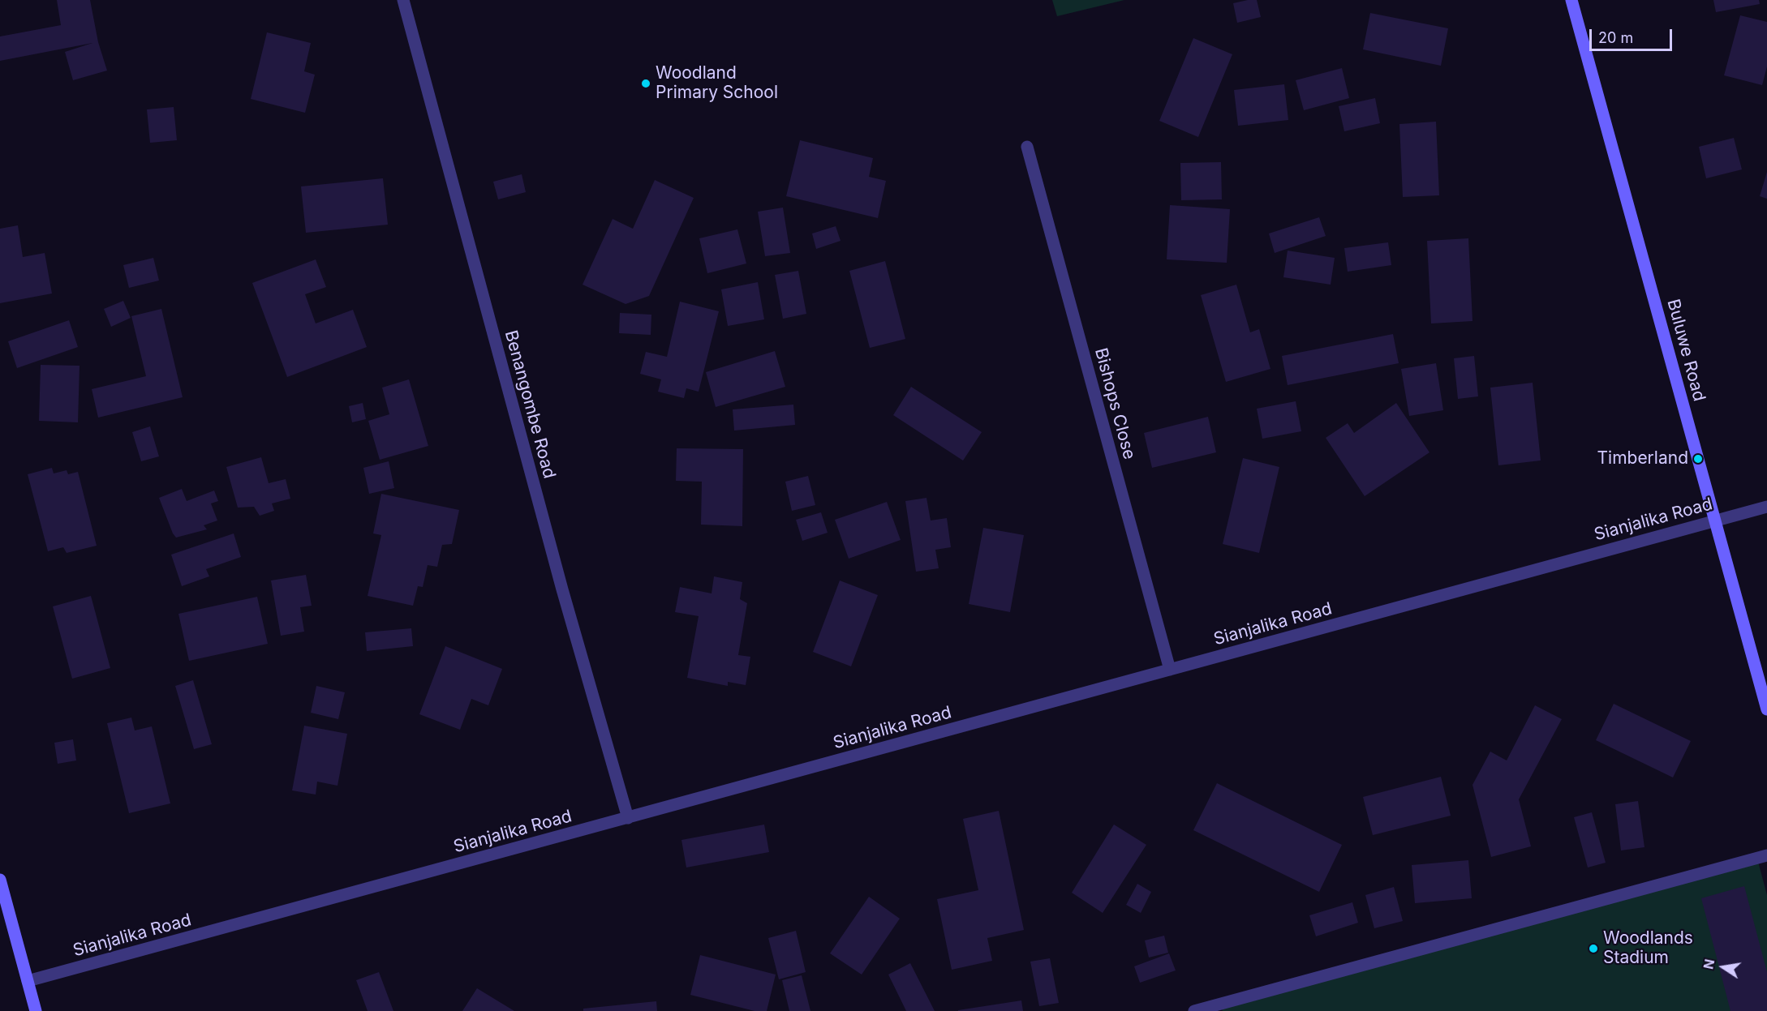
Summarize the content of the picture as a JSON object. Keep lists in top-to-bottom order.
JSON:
{
  "streets": {
    "street": [
      "Buluwe Road",
      "Bishops Close",
      "Benangombe Road",
      "Sianjalika Road"
    ]
  },
  "crossings": [
    ["Buluwe Road", "Sianjalika Road"],
    ["Bishops Close", "Sianjalika Road"],
    ["Benangombe Road", "Sianjalika Road"]
  ],
  "places": ["Woodland Primary School", "Timberland", "Woodlands Stadium"],
  "scale_bar": "20 m",
  "north": "left"
}
